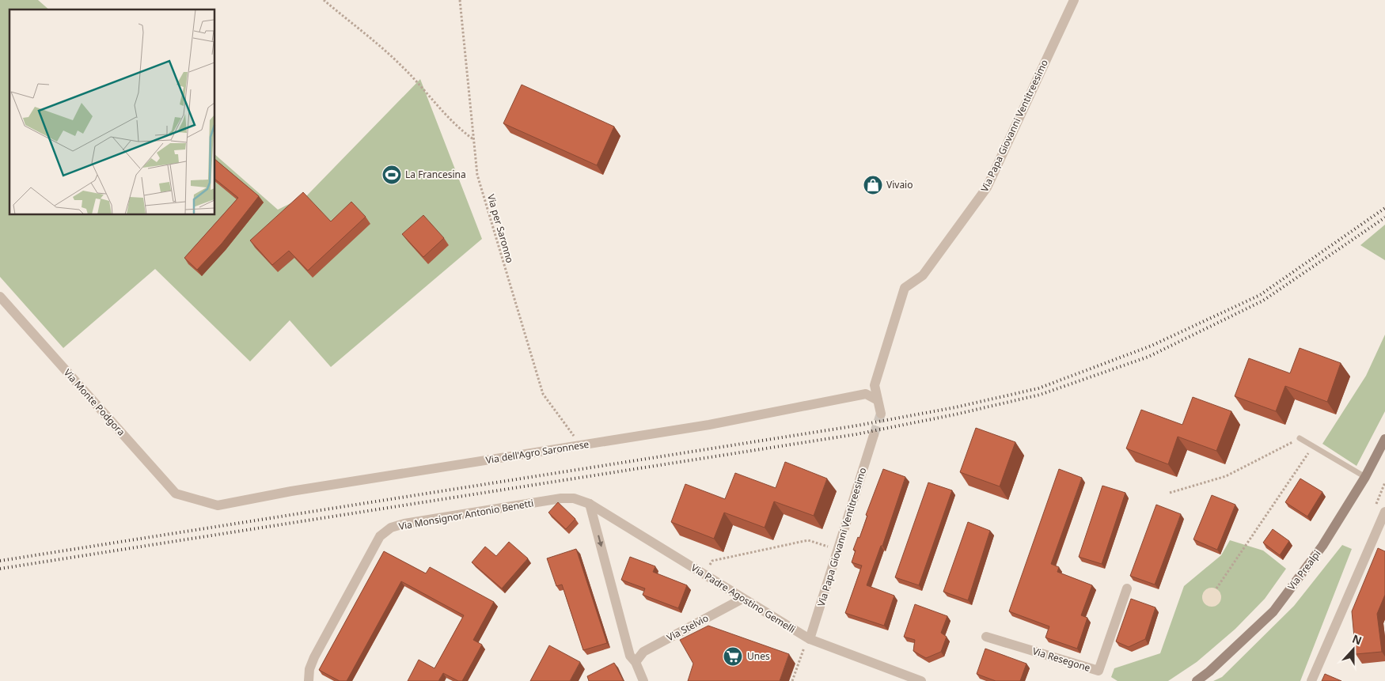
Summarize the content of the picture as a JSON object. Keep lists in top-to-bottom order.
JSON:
{
  "streets": {
    "street": [
      "Via Papa Giovanni Ventitreesimo",
      "Via Monte Podgora",
      "Via dell'Agro Saronnese",
      "Via Monsignor Antonio Benetti",
      "Via Prealpi",
      "Via Padre Agostino Gemelli",
      "Via Stelvio",
      "Via Resegone"
    ],
    "path": ["Via per Saronno"]
  },
  "crossings": [
    ["Via Papa Giovanni Ventitreesimo", "Via dell'Agro Saronnese"],
    ["Via Papa Giovanni Ventitreesimo", "Via Padre Agostino Gemelli"],
    ["Via per Saronno", "Via dell'Agro Saronnese"],
    ["Via Monte Podgora", "Via dell'Agro Saronnese"],
    ["Via Monsignor Antonio Benetti", "Via Padre Agostino Gemelli"],
    ["Via Padre Agostino Gemelli", "Via Stelvio"]
  ],
  "places": {
    "sports": ["La Francesina"],
    "shop": ["Vivaio"],
    "supermarket": ["Unes"]
  },
  "north": "top"
}
